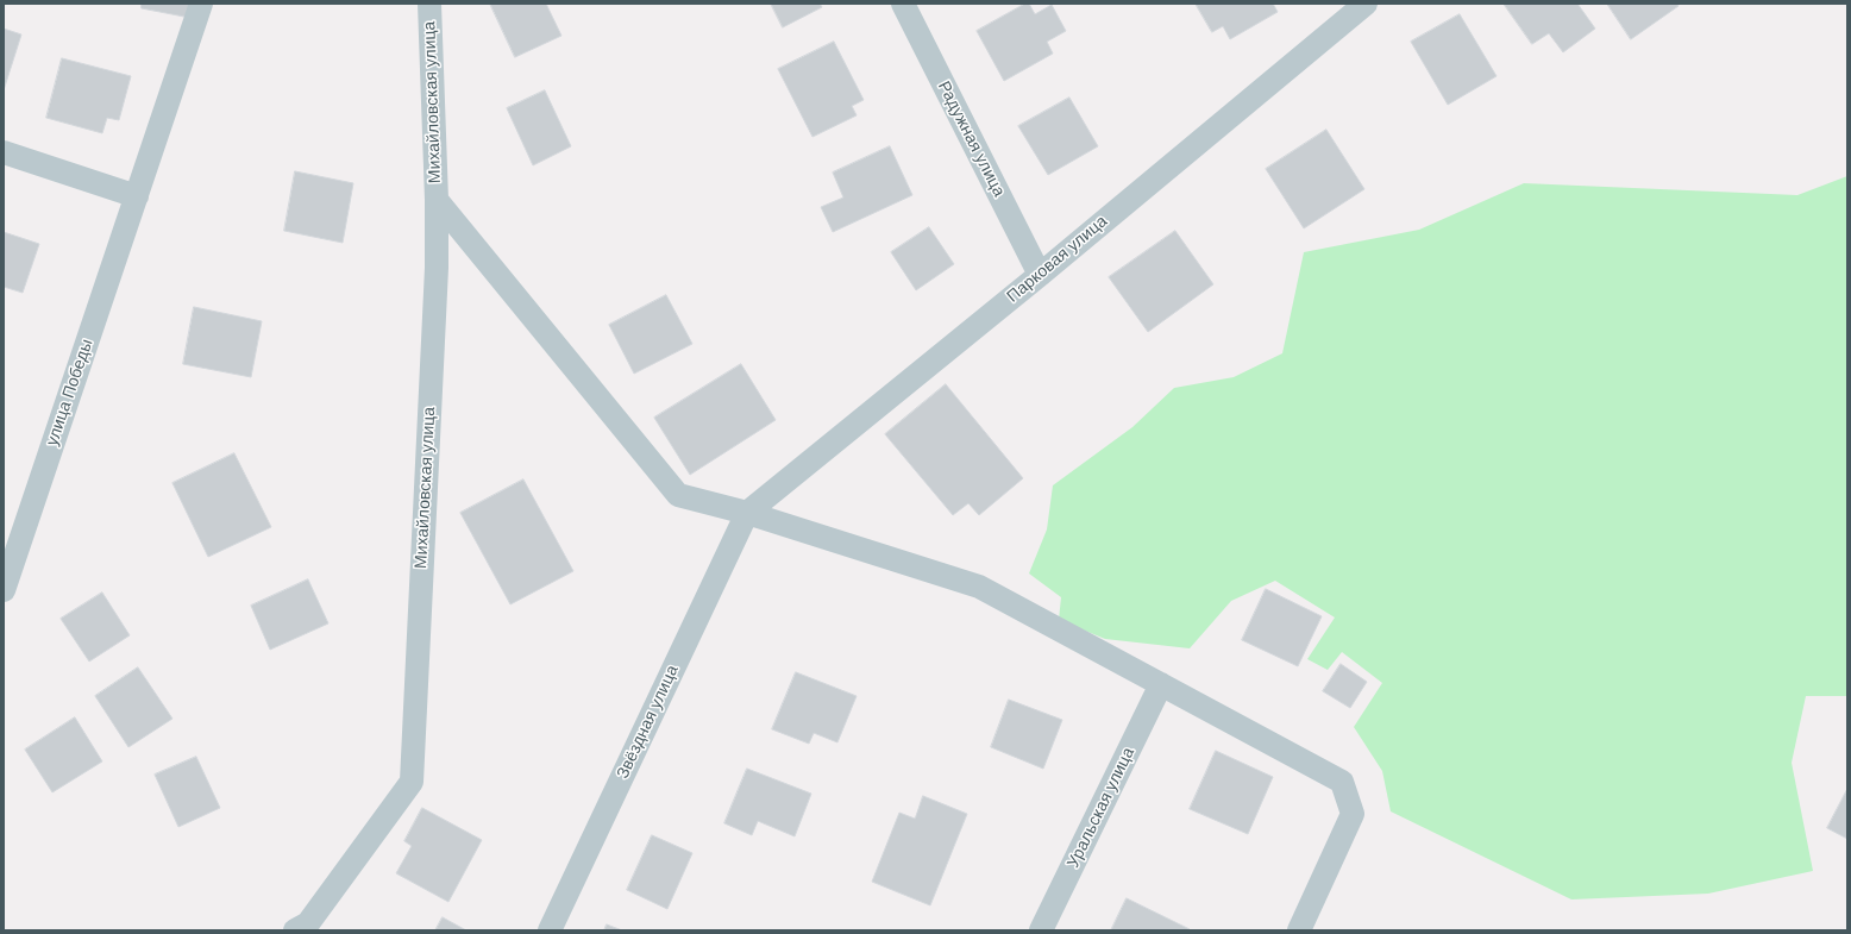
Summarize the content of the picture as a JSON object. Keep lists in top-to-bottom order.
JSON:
{
  "streets": {
    "street": [
      "Михайловская улица",
      "Радужная улица",
      "Парковая улица",
      "улица Победы",
      "Звёздная улица",
      "Уральская улица"
    ]
  },
  "crossings": [
    ["Радужная улица", "Парковая улица"],
    ["Парковая улица", "Звёздная улица"]
  ]
}
